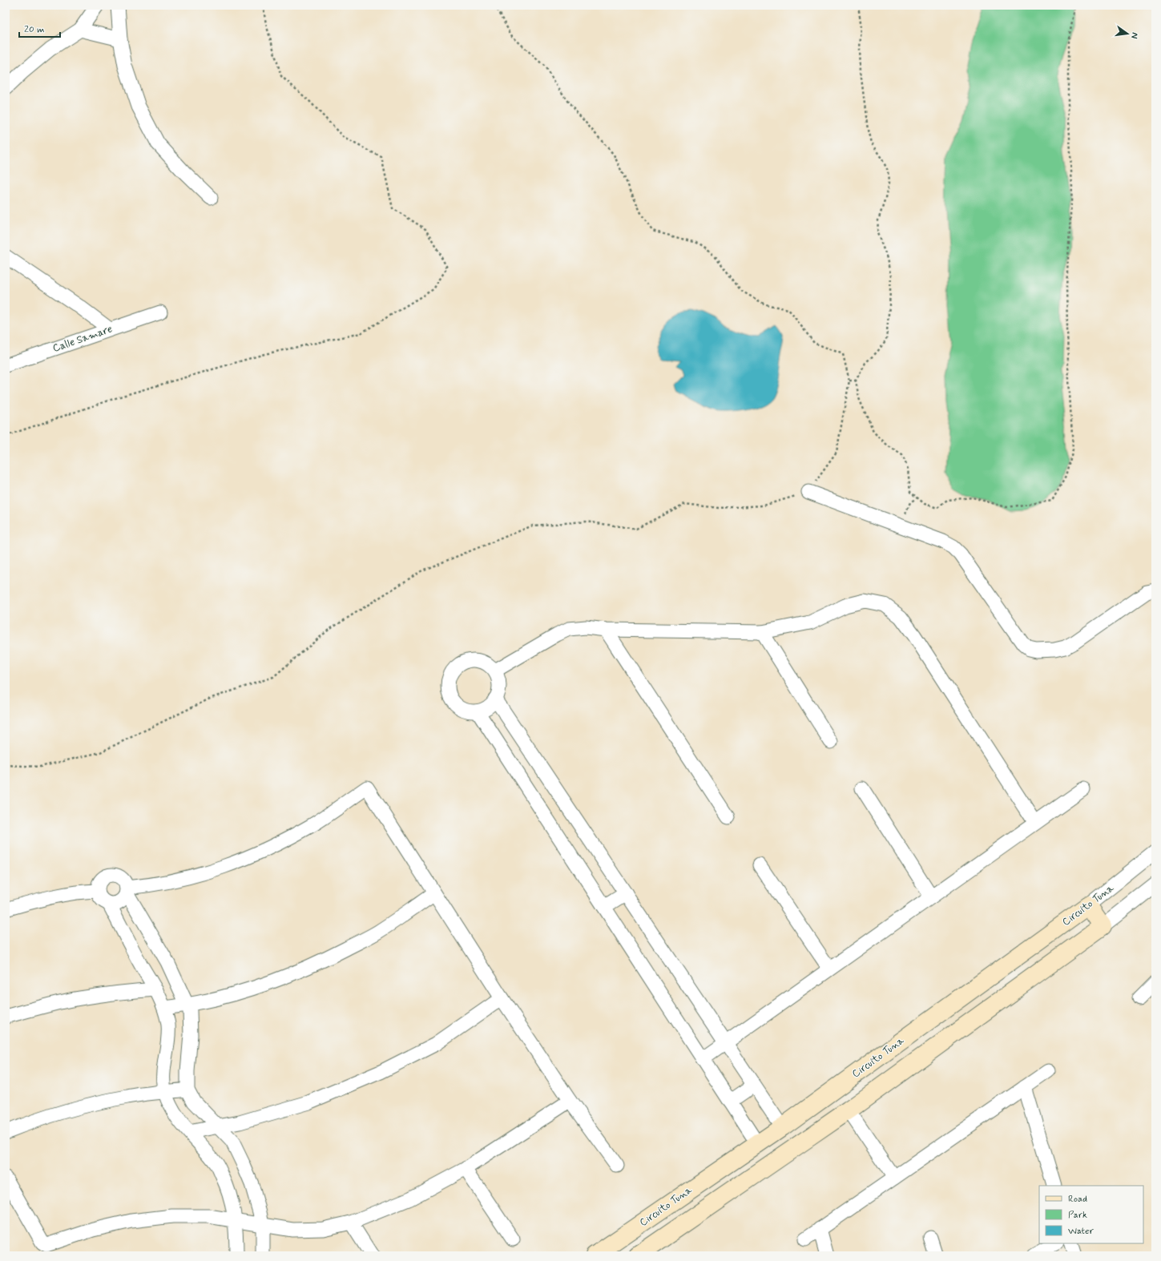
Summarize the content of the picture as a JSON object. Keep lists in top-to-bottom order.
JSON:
{
  "streets": {
    "street": ["Calle Samare", "Circuito Tuna"]
  },
  "legend": ["Road", "Park", "Water"],
  "scale_bar": "20 m",
  "north": "right"
}
